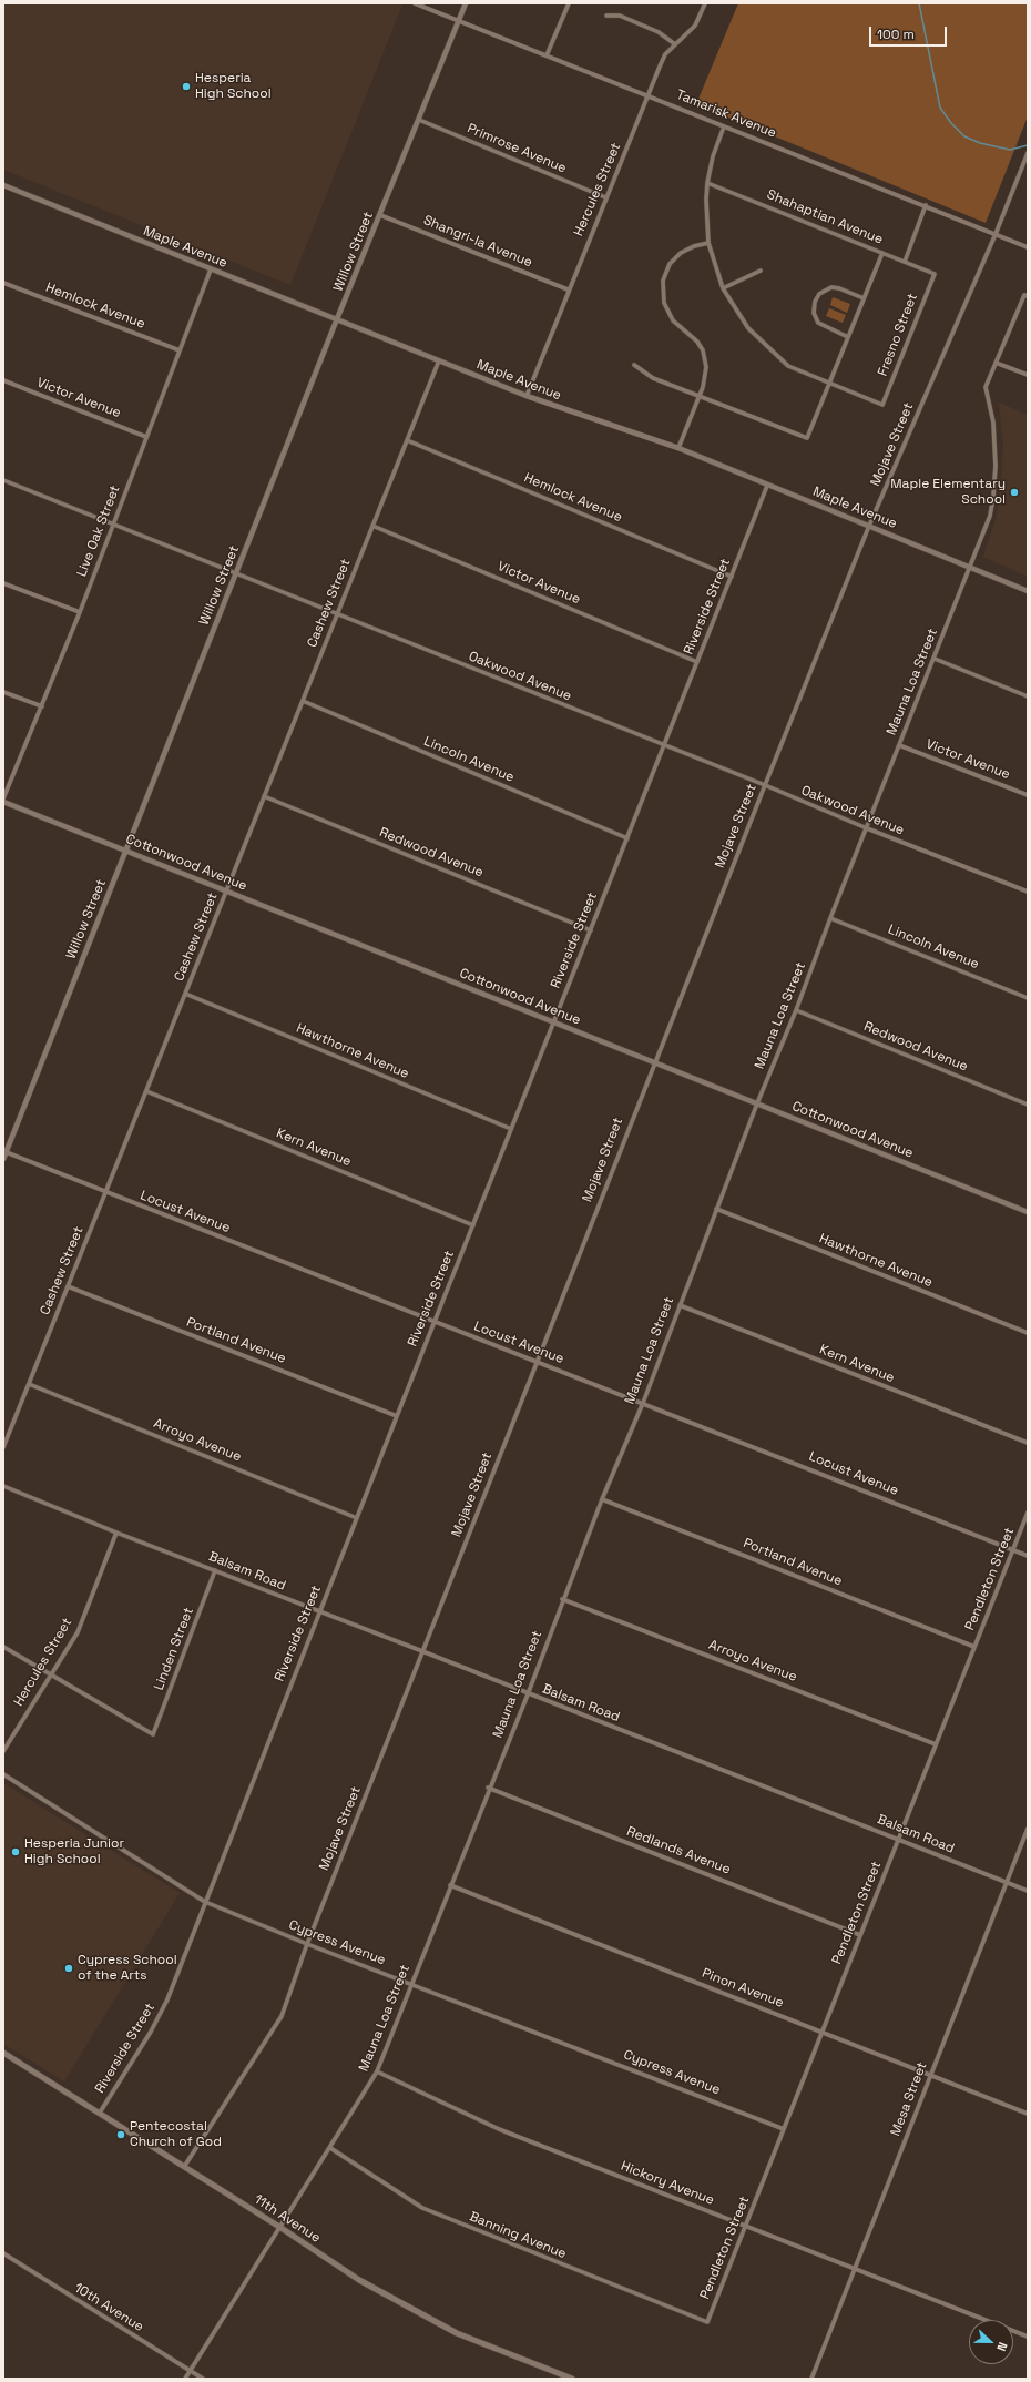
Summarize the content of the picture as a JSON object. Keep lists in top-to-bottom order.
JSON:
{
  "streets": {
    "main road": ["11th Avenue"],
    "street": [
      "Tamarisk Avenue",
      "Primrose Avenue",
      "Hercules Street",
      "Shahaptian Avenue",
      "Shangri-la Avenue",
      "Maple Avenue",
      "Willow Street",
      "Hemlock Avenue",
      "Fresno Street",
      "Victor Avenue",
      "Mojave Street",
      "Live Oak Street",
      "Cashew Street",
      "Riverside Street",
      "Oakwood Avenue",
      "Mauna Loa Street",
      "Lincoln Avenue",
      "Redwood Avenue",
      "Cottonwood Avenue",
      "Hawthorne Avenue",
      "Kern Avenue",
      "Locust Avenue",
      "Portland Avenue",
      "Arroyo Avenue",
      "Balsam Road",
      "Pendleton Street",
      "Linden Street",
      "Redlands Avenue",
      "Cypress Avenue",
      "Pinon Avenue",
      "Mesa Street",
      "Hickory Avenue",
      "Banning Avenue",
      "10th Avenue"
    ]
  },
  "crossings": [
    ["Tamarisk Avenue", "Hercules Street"],
    ["Tamarisk Avenue", "Willow Street"],
    ["Tamarisk Avenue", "Mojave Street"],
    ["Primrose Avenue", "Hercules Street"],
    ["Primrose Avenue", "Willow Street"],
    ["Hercules Street", "Shangri-la Avenue"],
    ["Hercules Street", "Maple Avenue"],
    ["Hercules Street", "Balsam Road"],
    ["Hercules Street", "Linden Street"],
    ["Shahaptian Avenue", "Fresno Street"],
    ["Shangri-la Avenue", "Willow Street"],
    ["Maple Avenue", "Willow Street"],
    ["Maple Avenue", "Mojave Street"],
    ["Maple Avenue", "Live Oak Street"],
    ["Maple Avenue", "Cashew Street"],
    ["Maple Avenue", "Riverside Street"],
    ["Maple Avenue", "Mauna Loa Street"],
    ["Willow Street", "Oakwood Avenue"],
    ["Willow Street", "Cottonwood Avenue"],
    ["Willow Street", "Locust Avenue"],
    ["Hemlock Avenue", "Live Oak Street"],
    ["Hemlock Avenue", "Cashew Street"],
    ["Hemlock Avenue", "Riverside Street"],
    ["Victor Avenue", "Live Oak Street"],
    ["Victor Avenue", "Cashew Street"],
    ["Victor Avenue", "Riverside Street"],
    ["Victor Avenue", "Mauna Loa Street"],
    ["Mojave Street", "Oakwood Avenue"],
    ["Mojave Street", "Cottonwood Avenue"],
    ["Mojave Street", "Locust Avenue"],
    ["Mojave Street", "Balsam Road"],
    ["Mojave Street", "Cypress Avenue"],
    ["Mojave Street", "11th Avenue"],
    ["Live Oak Street", "Oakwood Avenue"],
    ["Live Oak Street", "Cottonwood Avenue"],
    ["Cashew Street", "Oakwood Avenue"],
    ["Cashew Street", "Lincoln Avenue"],
    ["Cashew Street", "Redwood Avenue"],
    ["Cashew Street", "Cottonwood Avenue"],
    ["Cashew Street", "Hawthorne Avenue"],
    ["Cashew Street", "Kern Avenue"],
    ["Cashew Street", "Locust Avenue"],
    ["Cashew Street", "Portland Avenue"],
    ["Cashew Street", "Arroyo Avenue"],
    ["Riverside Street", "Oakwood Avenue"],
    ["Riverside Street", "Lincoln Avenue"],
    ["Riverside Street", "Redwood Avenue"],
    ["Riverside Street", "Cottonwood Avenue"],
    ["Riverside Street", "Hawthorne Avenue"],
    ["Riverside Street", "Kern Avenue"],
    ["Riverside Street", "Locust Avenue"],
    ["Riverside Street", "Portland Avenue"],
    ["Riverside Street", "Arroyo Avenue"],
    ["Riverside Street", "Balsam Road"],
    ["Riverside Street", "Cypress Avenue"],
    ["Riverside Street", "11th Avenue"],
    ["Oakwood Avenue", "Mauna Loa Street"],
    ["Mauna Loa Street", "Lincoln Avenue"],
    ["Mauna Loa Street", "Redwood Avenue"],
    ["Mauna Loa Street", "Cottonwood Avenue"],
    ["Mauna Loa Street", "Hawthorne Avenue"],
    ["Mauna Loa Street", "Kern Avenue"],
    ["Mauna Loa Street", "Locust Avenue"],
    ["Mauna Loa Street", "Portland Avenue"],
    ["Mauna Loa Street", "Arroyo Avenue"],
    ["Mauna Loa Street", "Balsam Road"],
    ["Mauna Loa Street", "Redlands Avenue"],
    ["Mauna Loa Street", "Cypress Avenue"],
    ["Mauna Loa Street", "Pinon Avenue"],
    ["Mauna Loa Street", "Hickory Avenue"],
    ["Mauna Loa Street", "11th Avenue"],
    ["Mauna Loa Street", "Banning Avenue"],
    ["Mauna Loa Street", "10th Avenue"],
    ["Locust Avenue", "Pendleton Street"],
    ["Portland Avenue", "Pendleton Street"],
    ["Arroyo Avenue", "Pendleton Street"],
    ["Balsam Road", "Pendleton Street"],
    ["Balsam Road", "Linden Street"],
    ["Balsam Road", "Mesa Street"],
    ["Pendleton Street", "Redlands Avenue"],
    ["Pendleton Street", "Cypress Avenue"],
    ["Pendleton Street", "Pinon Avenue"],
    ["Pendleton Street", "Hickory Avenue"],
    ["Pendleton Street", "Banning Avenue"],
    ["Pinon Avenue", "Mesa Street"],
    ["Mesa Street", "Hickory Avenue"]
  ],
  "places": [
    "Hesperia High School",
    "Maple Elementary School",
    "Hesperia Junior High School",
    "Cypress School of the Arts",
    "Pentecostal Church of God"
  ],
  "scale_bar": "100 m",
  "north": "right"
}
